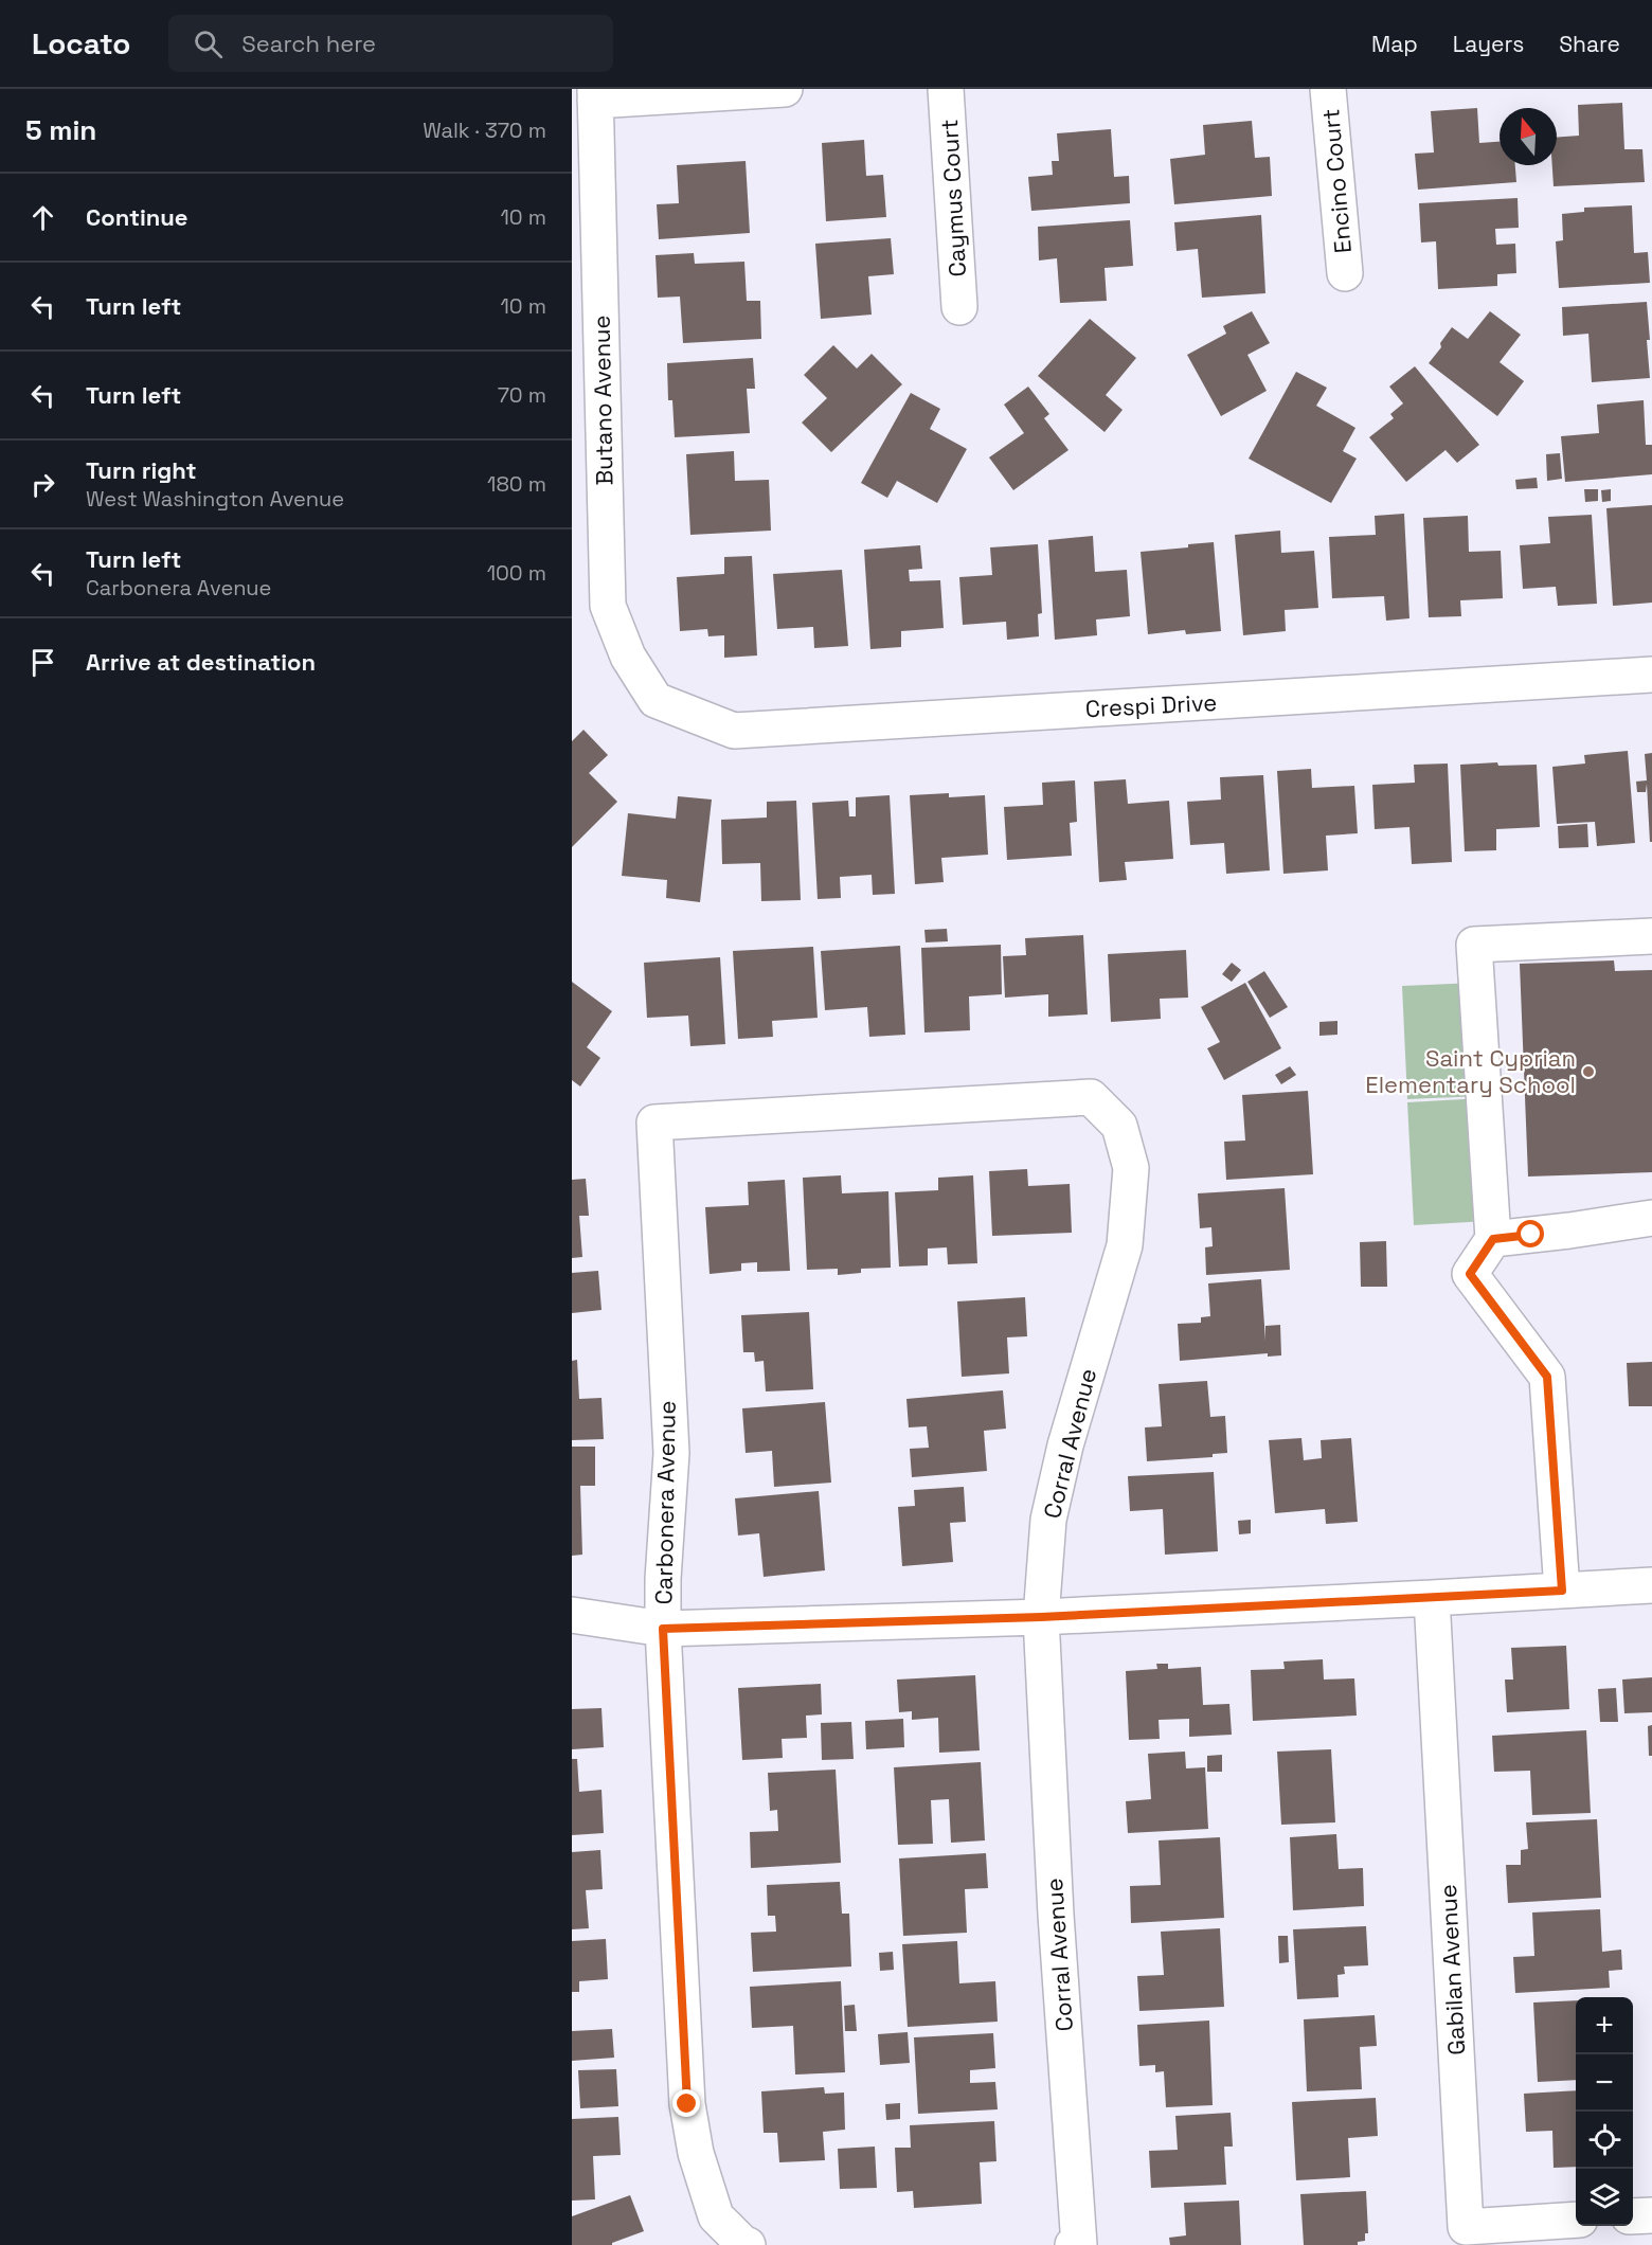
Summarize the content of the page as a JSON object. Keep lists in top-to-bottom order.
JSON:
{
  "streets": {
    "street": [
      "Encino Court",
      "Caymus Court",
      "Butano Avenue",
      "Crespi Drive",
      "Corral Avenue",
      "Carbonera Avenue",
      "Gabilan Avenue"
    ]
  },
  "crossings": [
    ["Butano Avenue", "Crespi Drive"],
    ["Corral Avenue", "Carbonera Avenue"]
  ],
  "places": ["Saint Cyprian Elementary School"],
  "north": "top",
  "page": {
    "header": "Locato",
    "search": "Search here",
    "nav": ["Map", "Layers", "Share"],
    "heading": ["5 min", "Walk · 370 m"],
    "list": [
      ["Continue", "10 m"],
      ["Turn left", "10 m"],
      ["Turn left", "70 m"],
      ["Turn right", "West Washington Avenue", "180 m"],
      ["Turn left", "Carbonera Avenue", "100 m"],
      "Arrive at destination"
    ],
    "map_buttons": ["+", "−"]
  }
}
